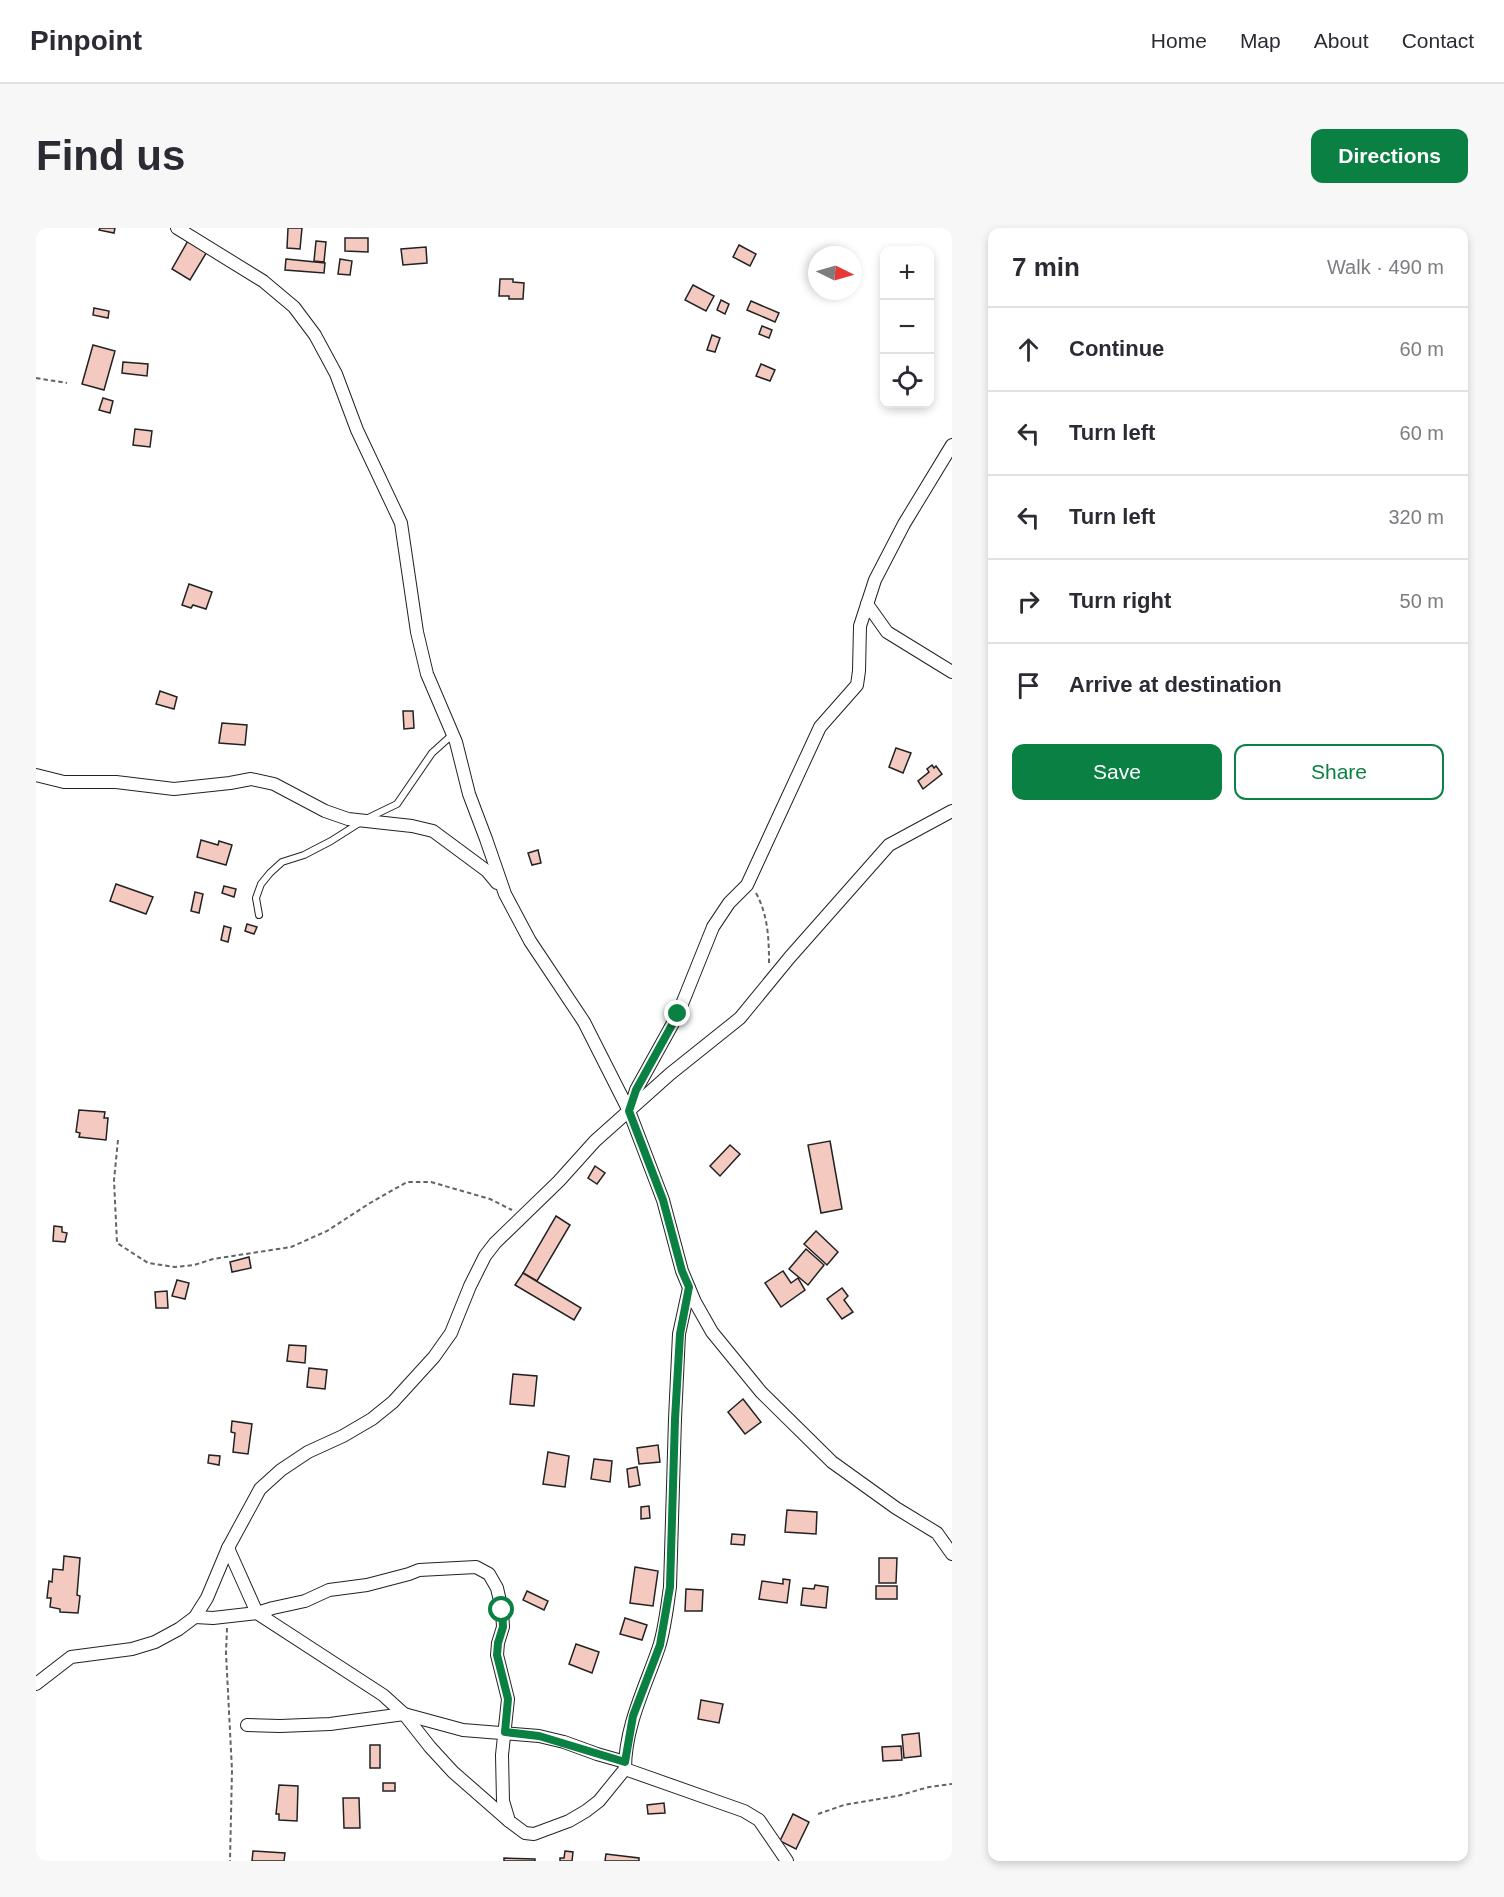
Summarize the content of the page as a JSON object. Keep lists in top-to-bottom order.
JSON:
{
  "north": "right",
  "page": {
    "header": "Pinpoint",
    "nav": [
      "Home",
      "Map",
      "About",
      "Contact"
    ],
    "buttons": [
      "Directions",
      ["Save", "Share"]
    ],
    "title": "Find us",
    "heading": ["7 min", "Walk · 490 m"],
    "map_buttons": ["+", "−"],
    "list": [
      ["Continue", "60 m"],
      ["Turn left", "60 m"],
      ["Turn left", "320 m"],
      ["Turn right", "50 m"],
      "Arrive at destination"
    ]
  }
}
